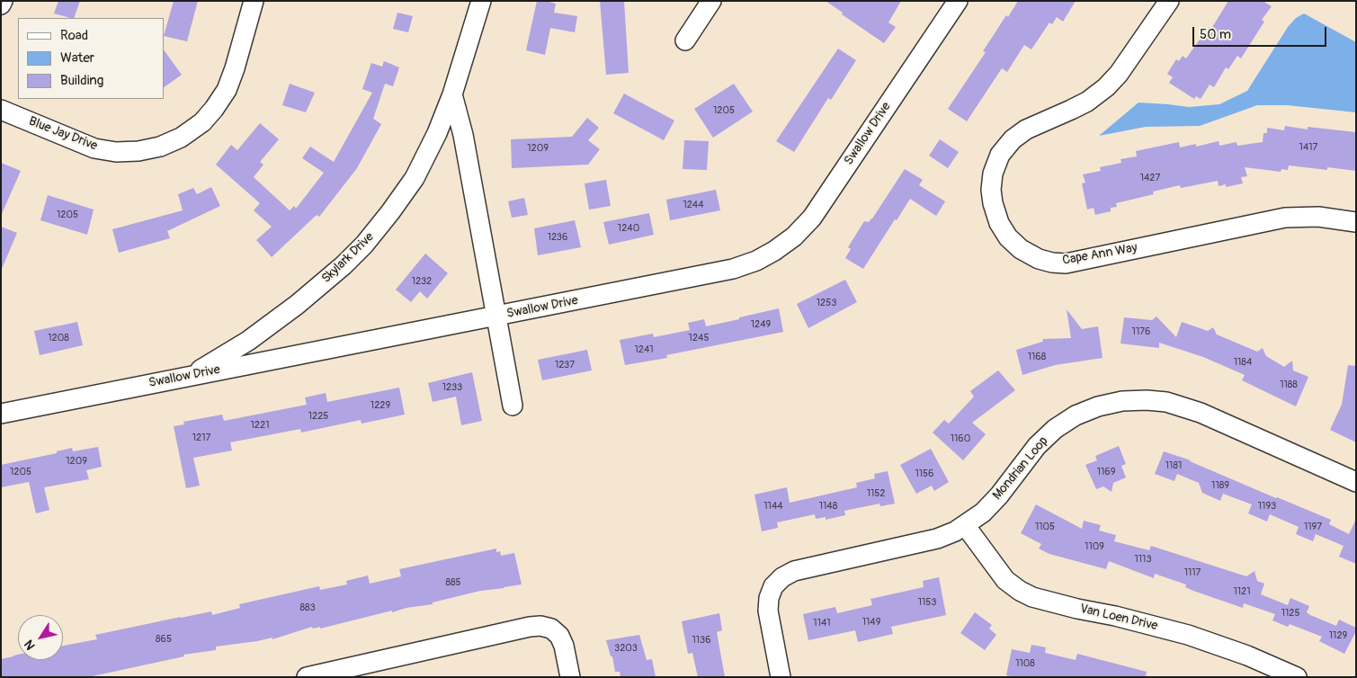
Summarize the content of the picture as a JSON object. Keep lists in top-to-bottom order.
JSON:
{
  "streets": {
    "street": [
      "Blue Jay Drive",
      "Swallow Drive",
      "Cape Ann Way",
      "Skylark Drive",
      "Mondrian Loop",
      "Van Loen Drive"
    ]
  },
  "crossings": [
    ["Swallow Drive", "Skylark Drive"],
    ["Mondrian Loop", "Van Loen Drive"]
  ],
  "house_numbers": [
    "1205",
    "1417",
    "1209",
    "1427",
    "1244",
    "1205",
    "1240",
    "1236",
    "1232",
    "1253",
    "1249",
    "1176",
    "1208",
    "1245",
    "1241",
    "1168",
    "1184",
    "1237",
    "1188",
    "1233",
    "1229",
    "1225",
    "1221",
    "1217",
    "1160",
    "1209",
    "1181",
    "1205",
    "1169",
    "1156",
    "1189",
    "1152",
    "1144",
    "1148",
    "1193",
    "1105",
    "1197",
    "1109",
    "1113",
    "1117",
    "885",
    "1121",
    "1153",
    "883",
    "1125",
    "1149",
    "1141",
    "1129",
    "865",
    "1136",
    "3203",
    "1108"
  ],
  "legend": ["Road", "Water", "Building"],
  "scale_bar": "50 m",
  "north": "bottom left"
}
